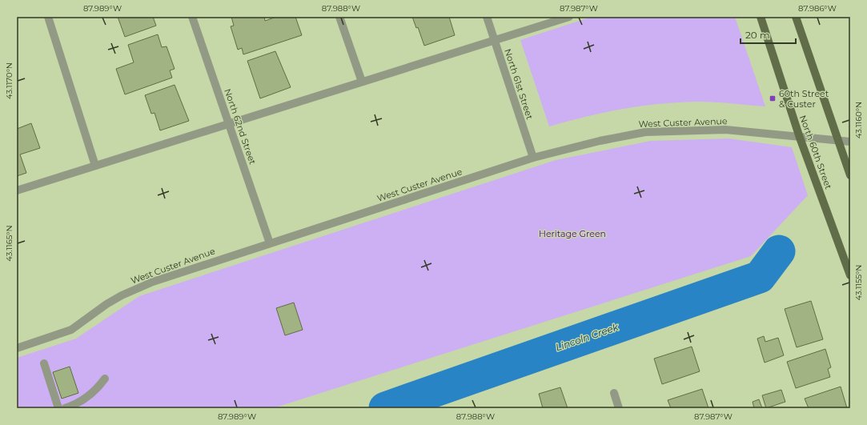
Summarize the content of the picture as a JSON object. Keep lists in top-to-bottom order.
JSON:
{
  "streets": {
    "main road": ["North 60th Street"],
    "street": ["North 61st Street", "West Custer Avenue", "North 62nd Street"]
  },
  "crossings": [
    ["North 61st Street", "West Custer Avenue"],
    ["West Custer Avenue", "North 62nd Street"],
    ["West Custer Avenue", "North 60th Street"]
  ],
  "water": ["Lincoln Creek"],
  "parks": ["Heritage Green"],
  "places": {
    "transit": ["60th Street & Custer"]
  },
  "scale_bar": "20 m",
  "coordinates": [
    "87.989°W",
    "87.988°W",
    "87.987°W",
    "87.986°W",
    "43.1170°N",
    "43.1160°N",
    "43.1165°N",
    "43.1155°N"
  ]
}
